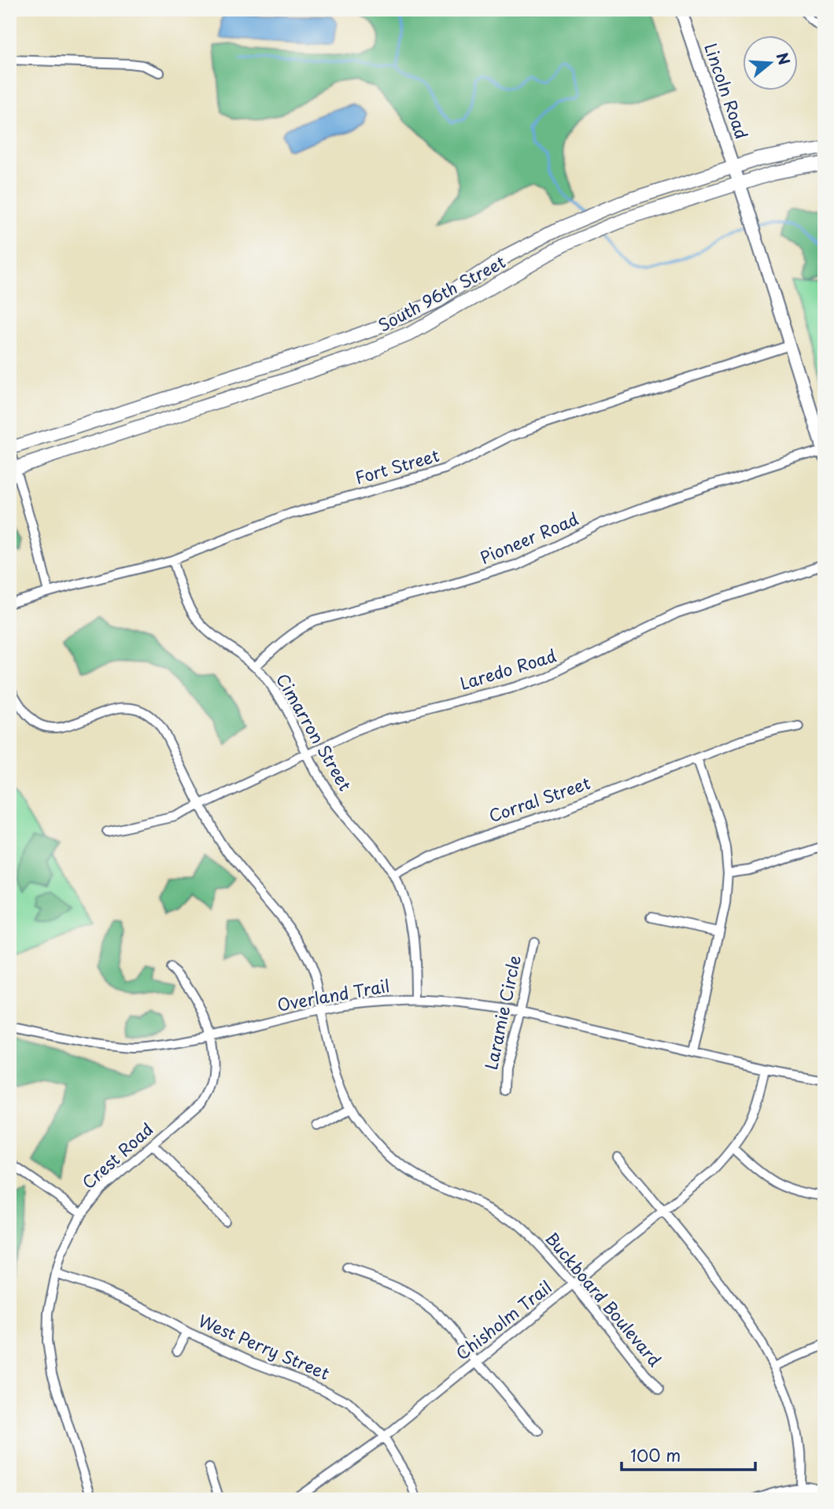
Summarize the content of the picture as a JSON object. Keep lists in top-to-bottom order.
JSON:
{
  "streets": {
    "main road": ["South 96th Street"],
    "street": [
      "Lincoln Road",
      "Fort Street",
      "Pioneer Road",
      "Laredo Road",
      "Cimarron Street",
      "Corral Street",
      "Overland Trail",
      "Laramie Circle",
      "Crest Road",
      "Buckboard Boulevard",
      "Chisholm Trail",
      "West Perry Street"
    ]
  },
  "crossings": [
    ["Lincoln Road", "South 96th Street"],
    ["Lincoln Road", "Fort Street"],
    ["Lincoln Road", "Pioneer Road"],
    ["Fort Street", "Cimarron Street"],
    ["Pioneer Road", "Cimarron Street"],
    ["Laredo Road", "Cimarron Street"],
    ["Laredo Road", "Buckboard Boulevard"],
    ["Cimarron Street", "Corral Street"],
    ["Cimarron Street", "Overland Trail"],
    ["Overland Trail", "Laramie Circle"],
    ["Overland Trail", "Crest Road"],
    ["Overland Trail", "Buckboard Boulevard"],
    ["Overland Trail", "Chisholm Trail"],
    ["Crest Road", "West Perry Street"],
    ["Buckboard Boulevard", "Chisholm Trail"],
    ["Chisholm Trail", "West Perry Street"]
  ],
  "scale_bar": "100 m",
  "north": "right"
}
